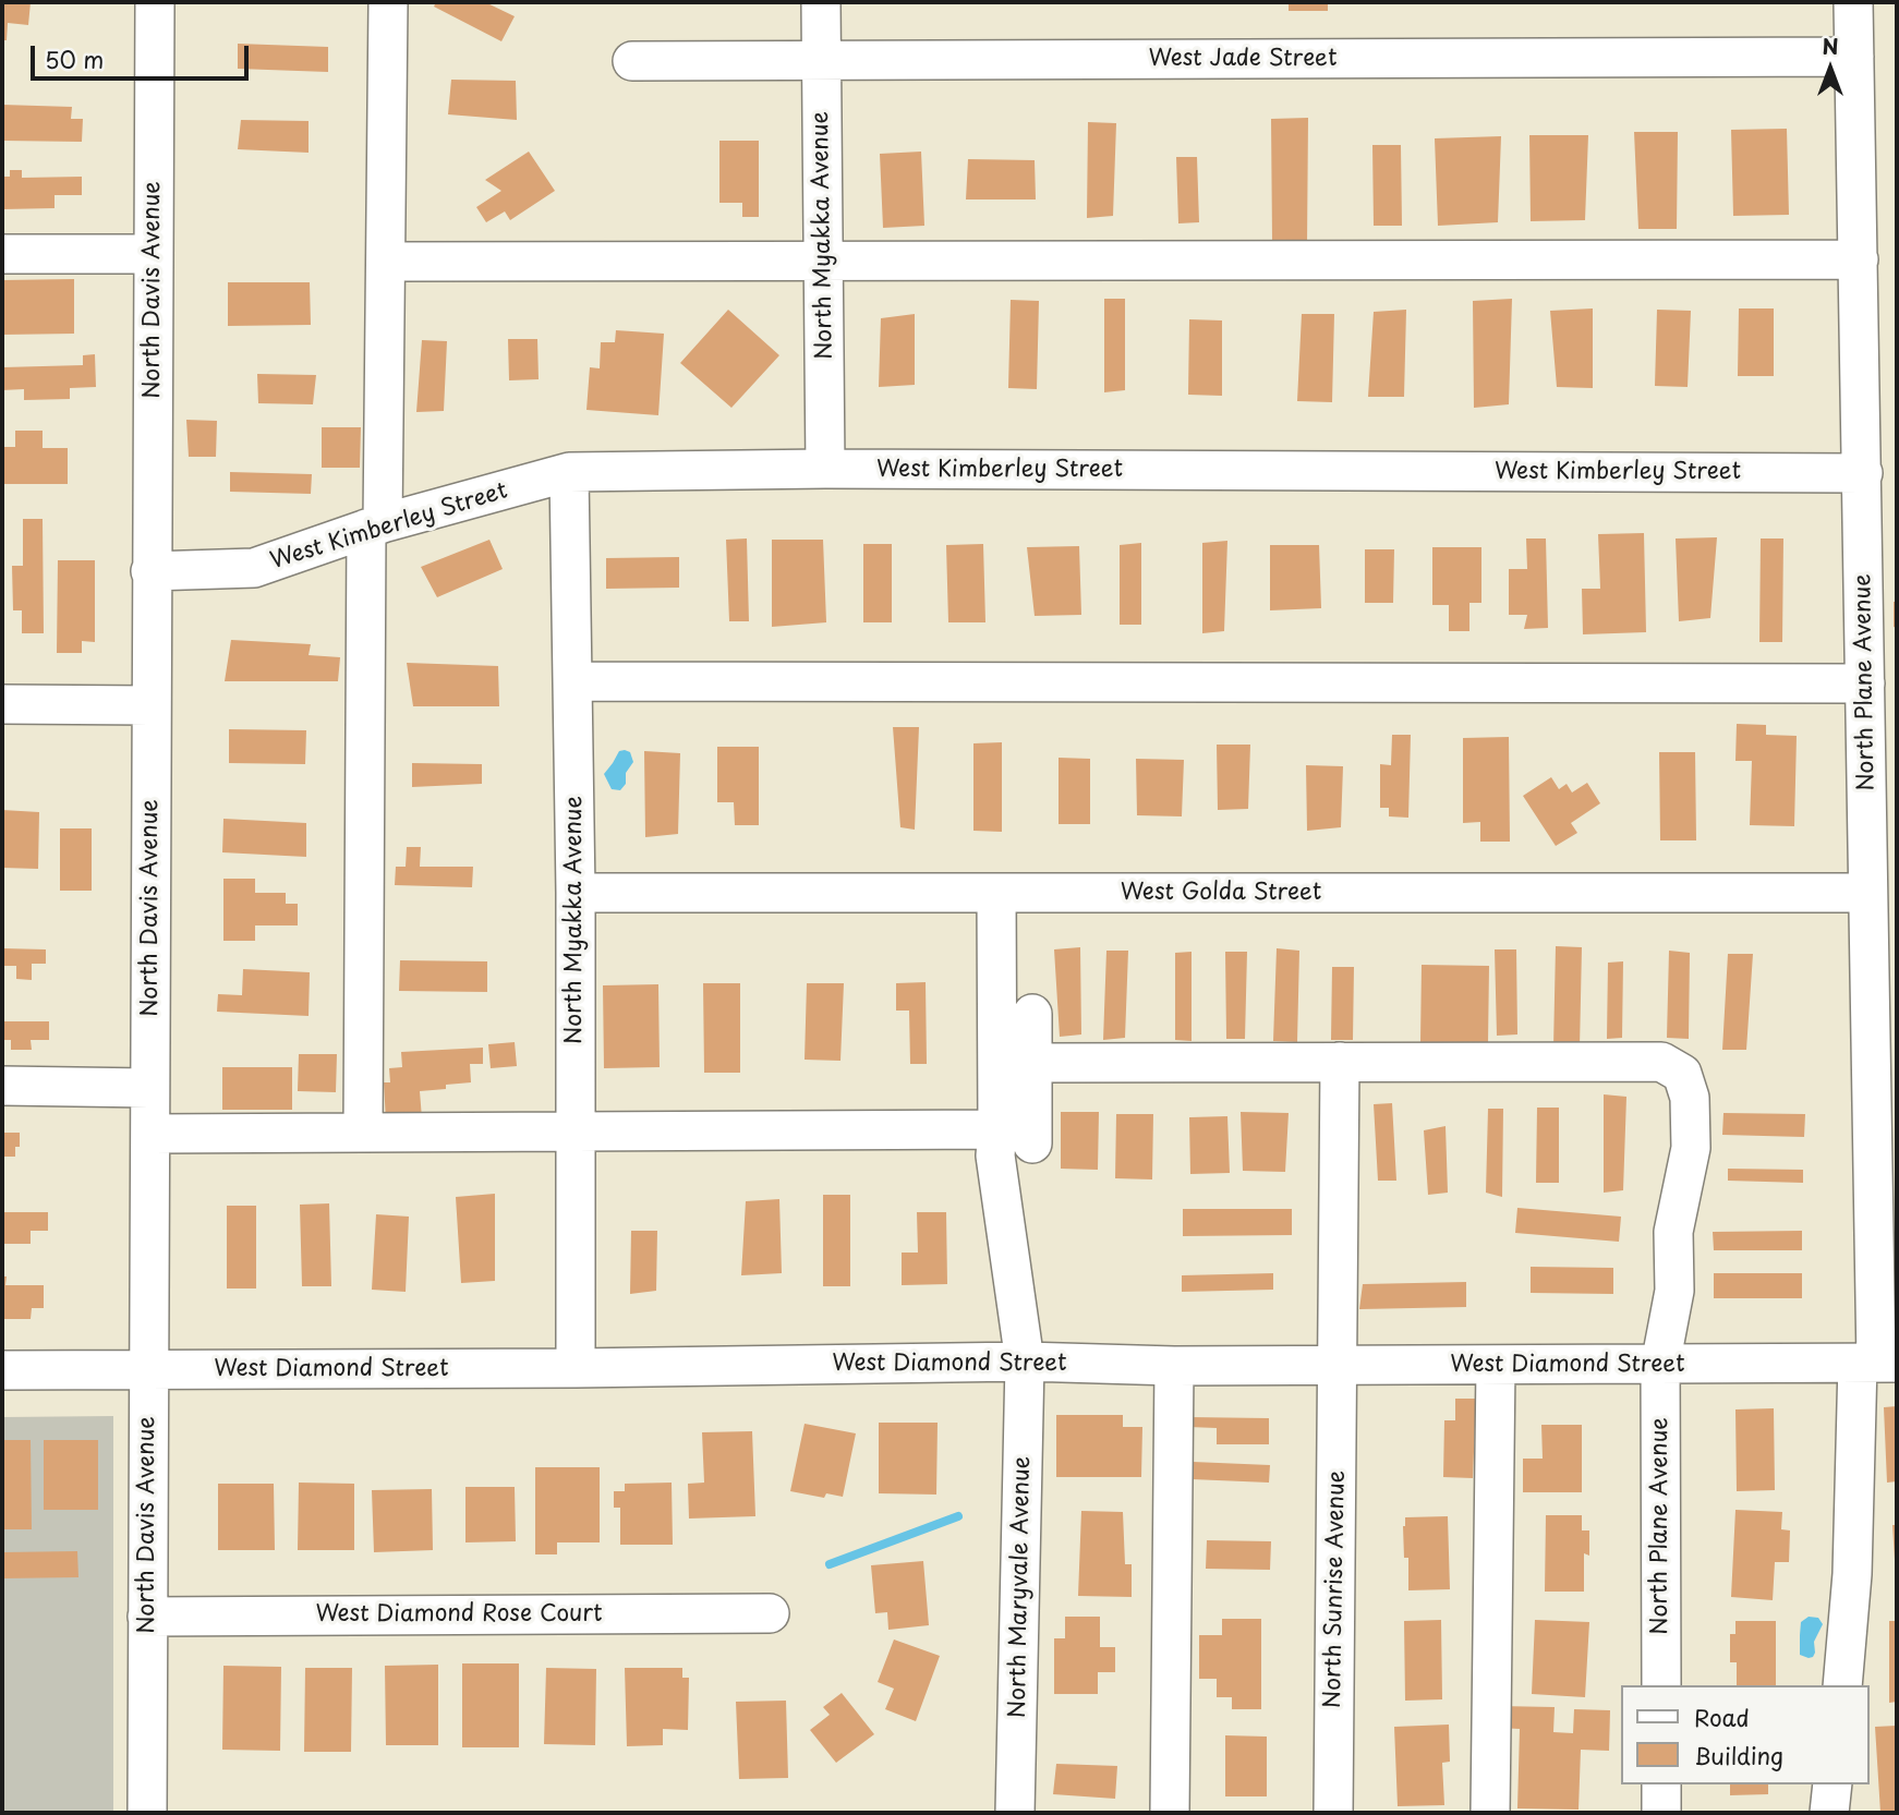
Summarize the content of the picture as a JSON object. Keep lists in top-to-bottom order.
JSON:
{
  "streets": {
    "street": [
      "West Jade Street",
      "North Myakka Avenue",
      "North Davis Avenue",
      "West Kimberley Street",
      "North Plane Avenue",
      "West Golda Street",
      "West Diamond Street",
      "North Maryvale Avenue",
      "North Sunrise Avenue",
      "West Diamond Rose Court"
    ]
  },
  "crossings": [
    ["West Jade Street", "North Myakka Avenue"],
    ["West Jade Street", "North Plane Avenue"],
    ["North Myakka Avenue", "West Kimberley Street"],
    ["North Myakka Avenue", "West Golda Street"],
    ["North Myakka Avenue", "West Diamond Street"],
    ["North Davis Avenue", "West Kimberley Street"],
    ["North Davis Avenue", "West Diamond Street"],
    ["North Davis Avenue", "West Diamond Rose Court"],
    ["West Kimberley Street", "North Plane Avenue"],
    ["North Plane Avenue", "West Golda Street"],
    ["North Plane Avenue", "West Diamond Street"],
    ["North Plane Avenue", "North Sunrise Avenue"],
    ["West Golda Street", "North Maryvale Avenue"],
    ["West Diamond Street", "North Maryvale Avenue"],
    ["West Diamond Street", "North Sunrise Avenue"]
  ],
  "legend": ["Road", "Building"],
  "scale_bar": "50 m",
  "north": "top"
}
